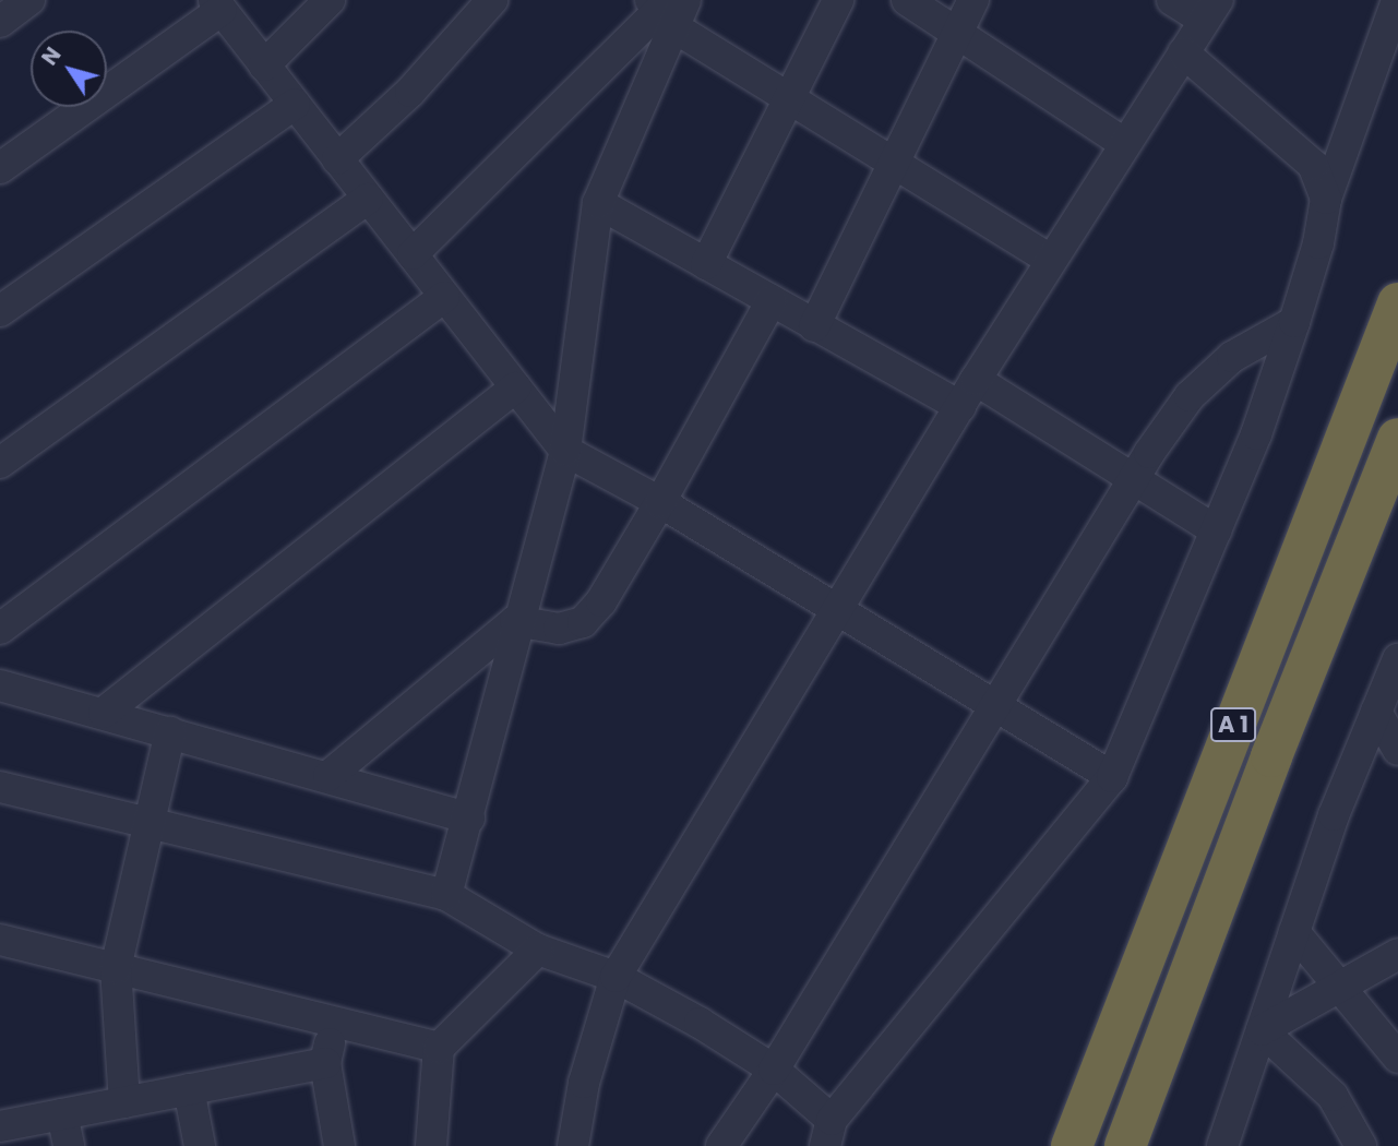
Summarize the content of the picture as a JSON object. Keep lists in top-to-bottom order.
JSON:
{
  "streets": {
    "highway": ["A 1"]
  },
  "north": "top left"
}
